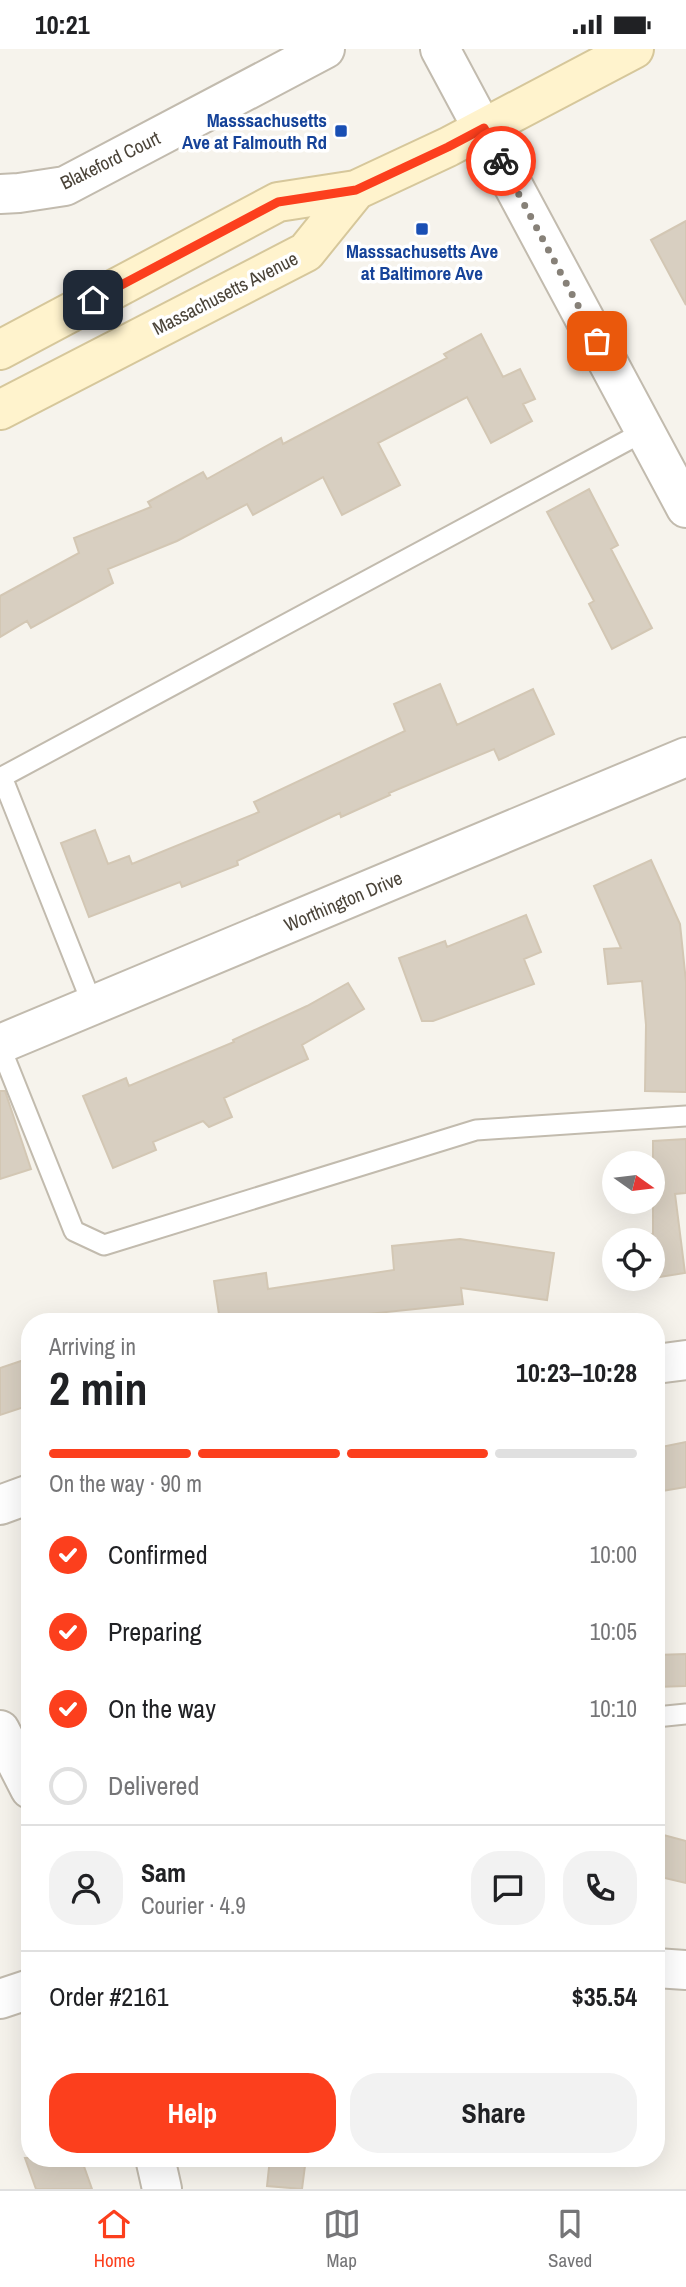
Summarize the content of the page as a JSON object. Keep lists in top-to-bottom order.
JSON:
{
  "streets": {
    "main road": ["Massachusetts Avenue"],
    "street": ["Blakeford Court", "Worthington Drive"]
  },
  "places": {
    "transit": ["Masssachusetts Ave at Falmouth Rd", "Masssachusetts Ave at Baltimore Ave"]
  },
  "north": "right",
  "page": {
    "status": "10:21",
    "heading": ["2 min", "Arriving in", "10:23–10:28"],
    "panel": [
      "Sam",
      "Courier · 4.9",
      "Order #2161",
      "$35.54"
    ],
    "bar": "On the way · 90 m",
    "list": [
      ["Confirmed", "10:00"],
      ["Preparing", "10:05"],
      ["On the way", "10:10"],
      "Delivered"
    ],
    "buttons": ["Help", "Share"],
    "tabs": ["Home", "Map", "Saved"]
  }
}
